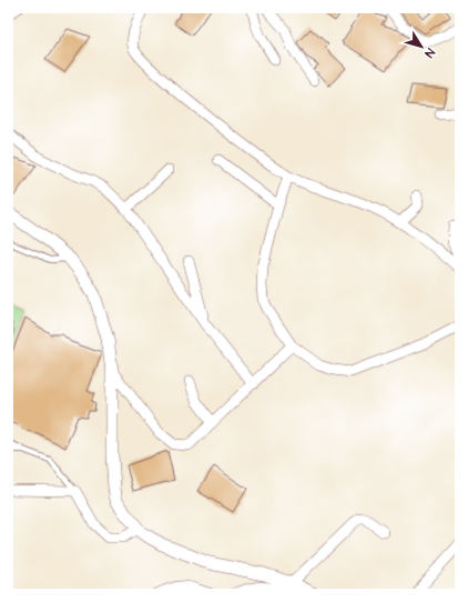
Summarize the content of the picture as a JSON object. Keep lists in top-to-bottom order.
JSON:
{
  "north": "bottom right"
}
